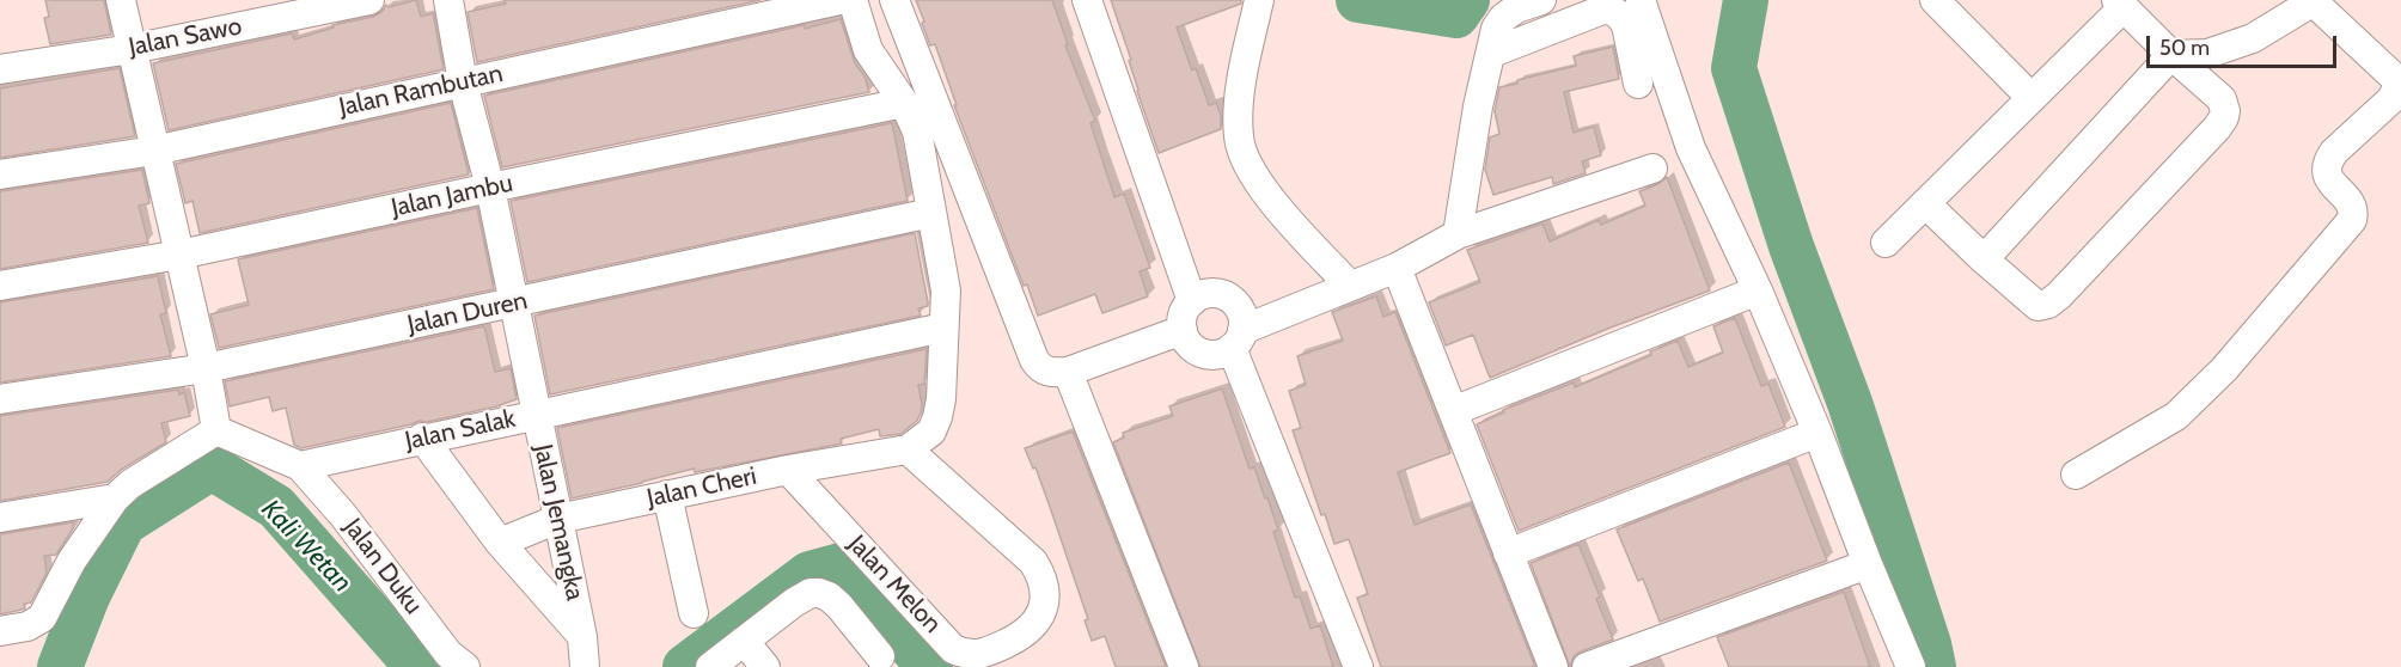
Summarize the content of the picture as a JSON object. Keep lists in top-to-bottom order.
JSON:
{
  "streets": {
    "street": [
      "Jalan Sawo",
      "Jalan Rambutan",
      "Jalan Jambu",
      "Jalan Duren",
      "Jalan Salak",
      "Jalan Cheri",
      "Jalan Jemangka",
      "Jalan Duku",
      "Jalan Melon"
    ]
  },
  "crossings": [
    ["Jalan Rambutan", "Jalan Jemangka"],
    ["Jalan Jambu", "Jalan Jemangka"],
    ["Jalan Duren", "Jalan Jemangka"],
    ["Jalan Salak", "Jalan Jemangka"],
    ["Jalan Salak", "Jalan Duku"],
    ["Jalan Cheri", "Jalan Jemangka"],
    ["Jalan Cheri", "Jalan Melon"]
  ],
  "water": ["Kali Wetan"],
  "scale_bar": "50 m"
}
